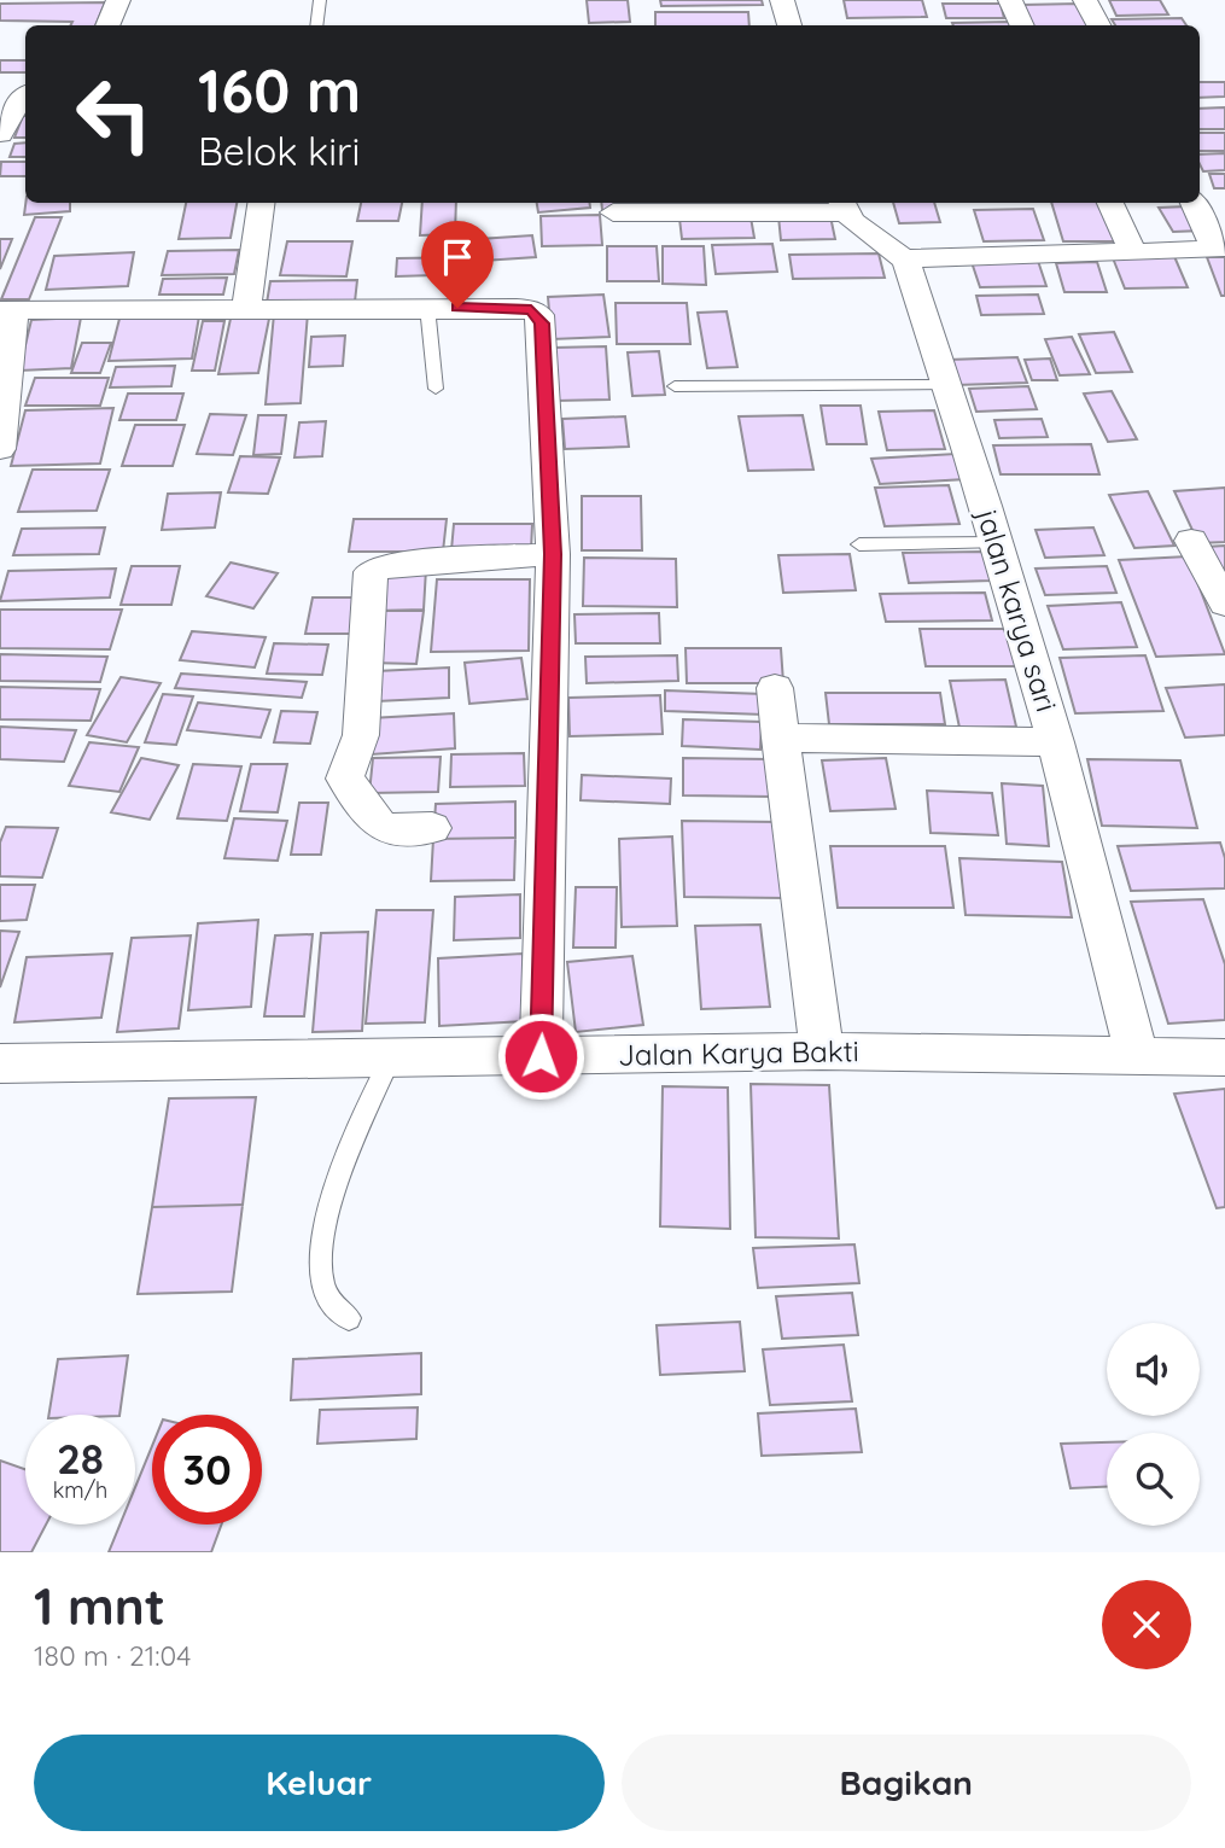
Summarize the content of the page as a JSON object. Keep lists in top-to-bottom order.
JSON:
{
  "streets": {
    "street": ["jalan karya sari", "Jalan Karya Bakti"]
  },
  "crossings": [
    ["jalan karya sari", "Jalan Karya Bakti"]
  ],
  "page": {
    "turn": ["160 m", "Belok kiri"],
    "speed": "28 km/h",
    "limit": "30",
    "heading": ["1 mnt", "180 m · 21:04"],
    "buttons": ["Keluar", "Bagikan"]
  }
}
